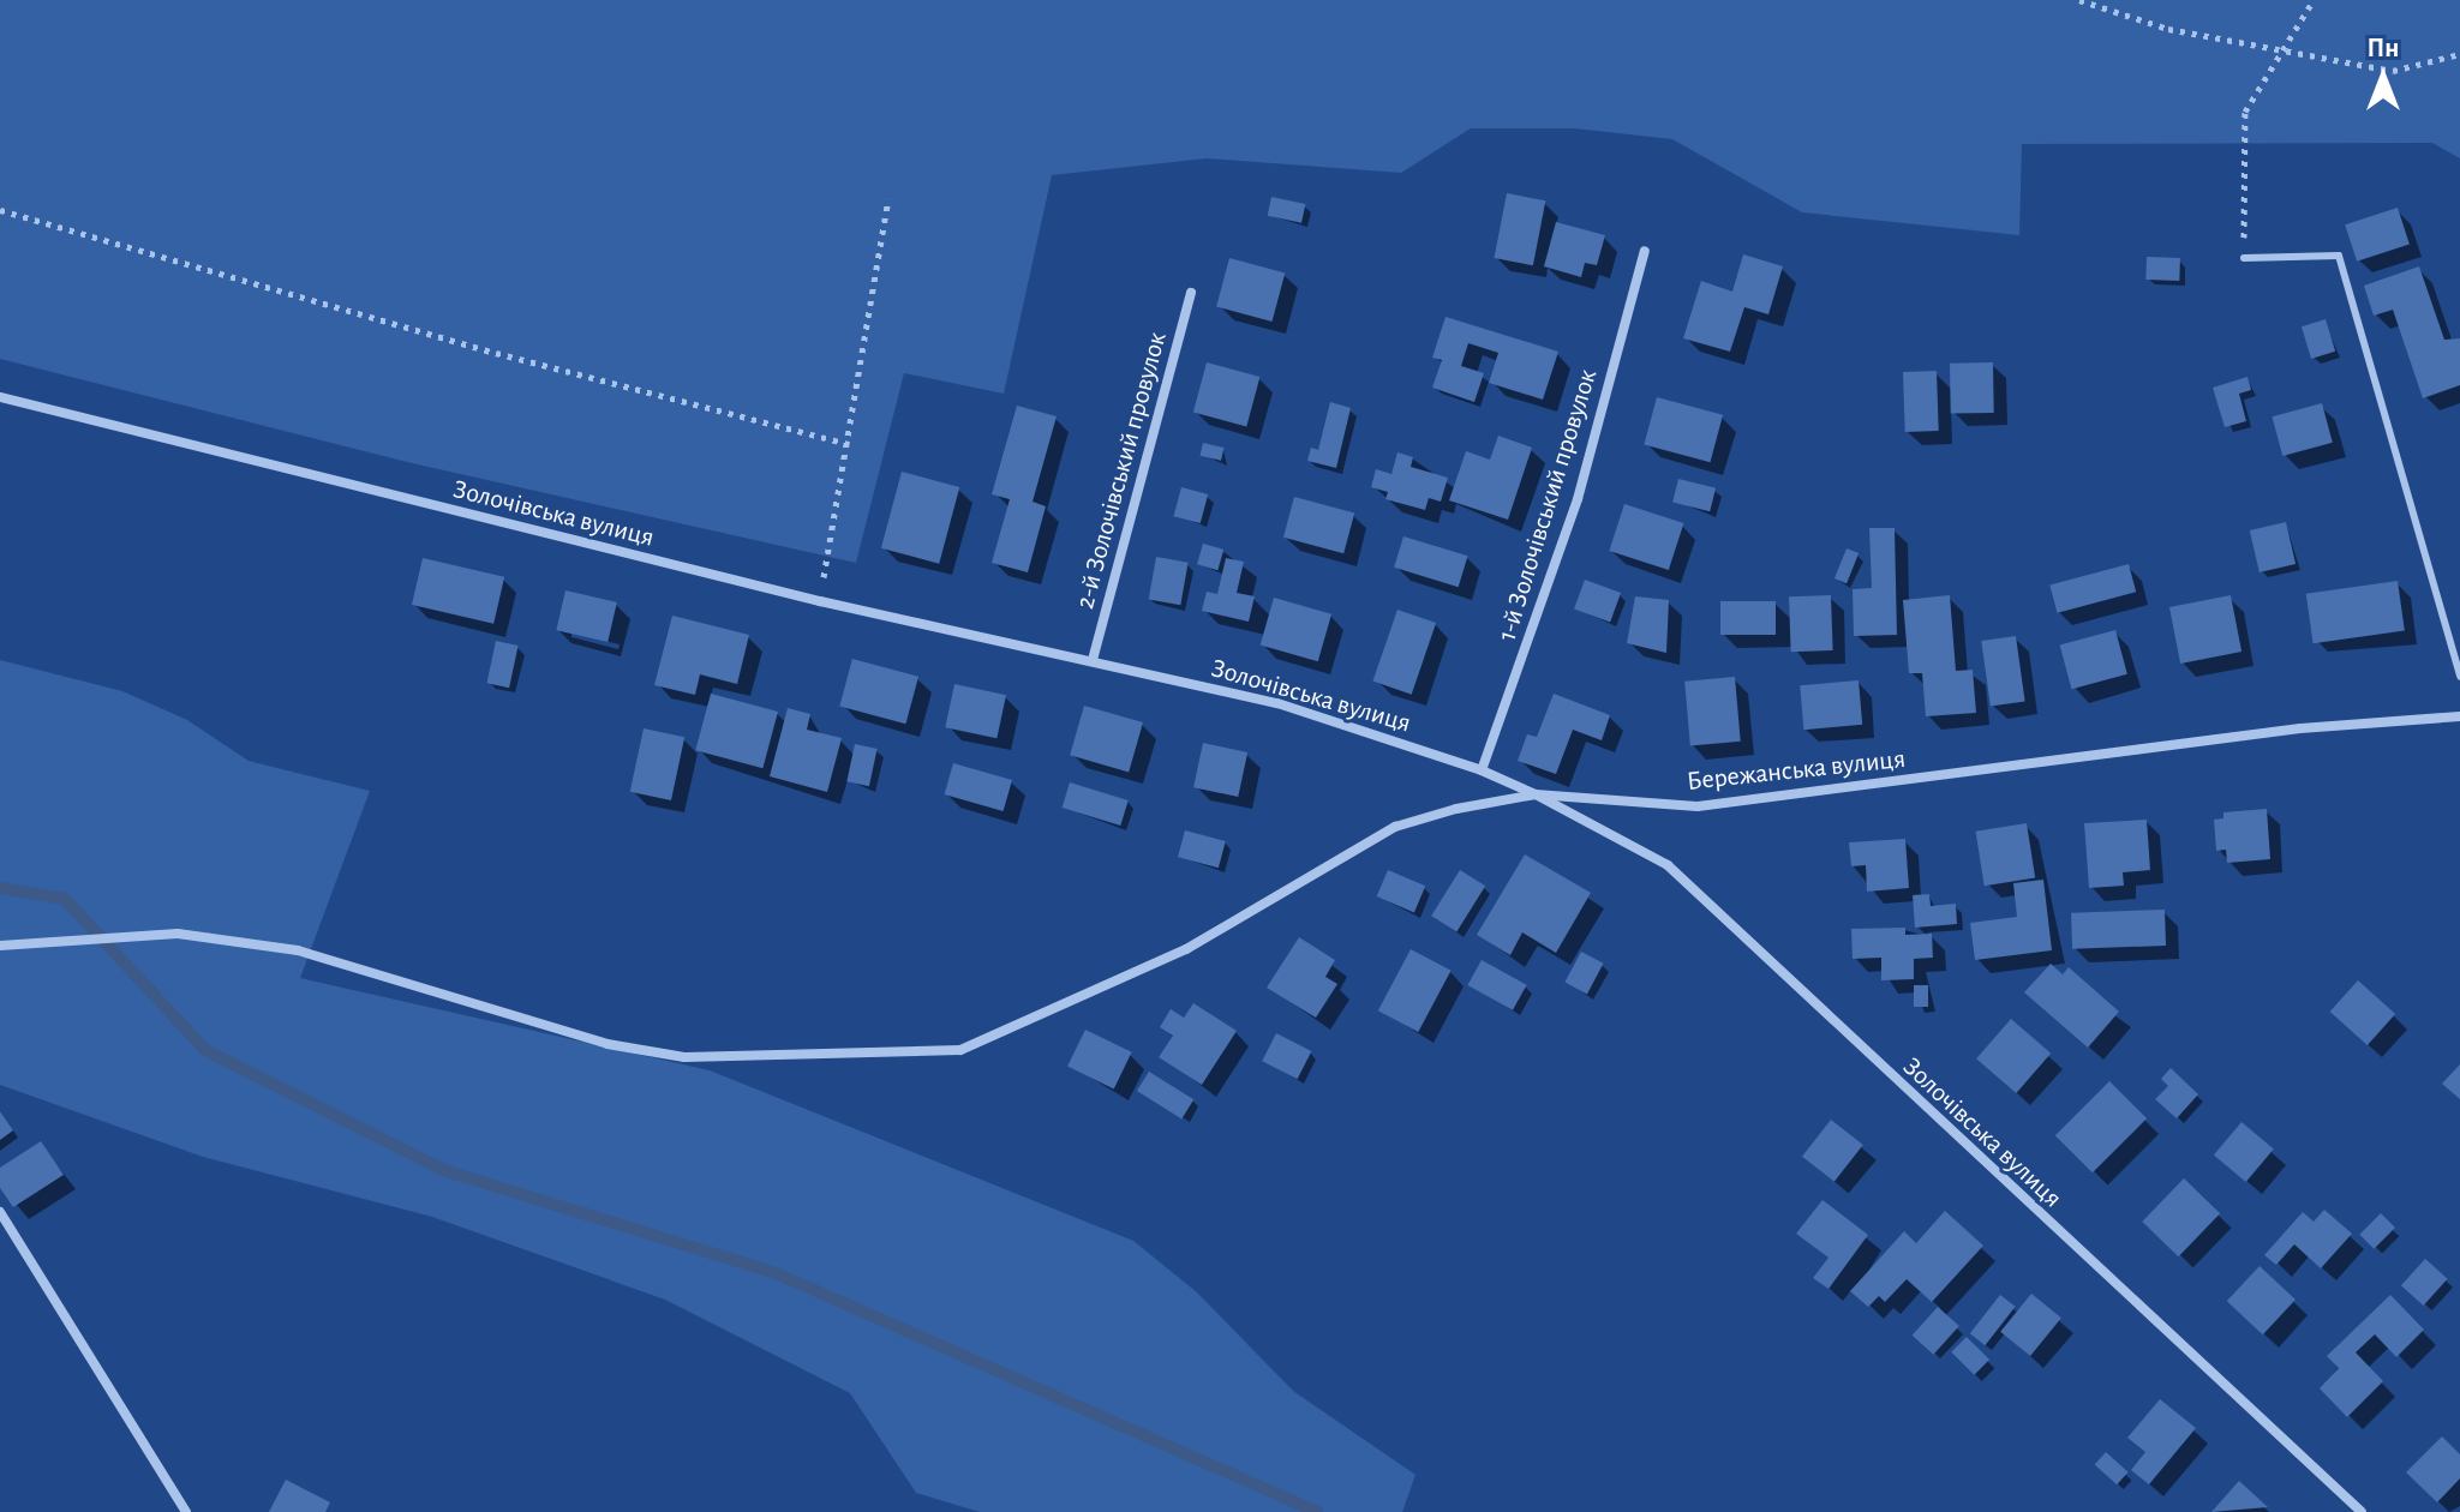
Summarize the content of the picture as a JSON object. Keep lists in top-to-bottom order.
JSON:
{
  "streets": {
    "street": [
      "2-й Золочівський провулок",
      "1-й Золочівський провулок",
      "Золочівська вулиця",
      "Бережанська вулиця"
    ]
  },
  "crossings": [
    ["2-й Золочівський провулок", "Золочівська вулиця"],
    ["1-й Золочівський провулок", "Золочівська вулиця"],
    ["Золочівська вулиця", "Бережанська вулиця"]
  ],
  "north": "top"
}
